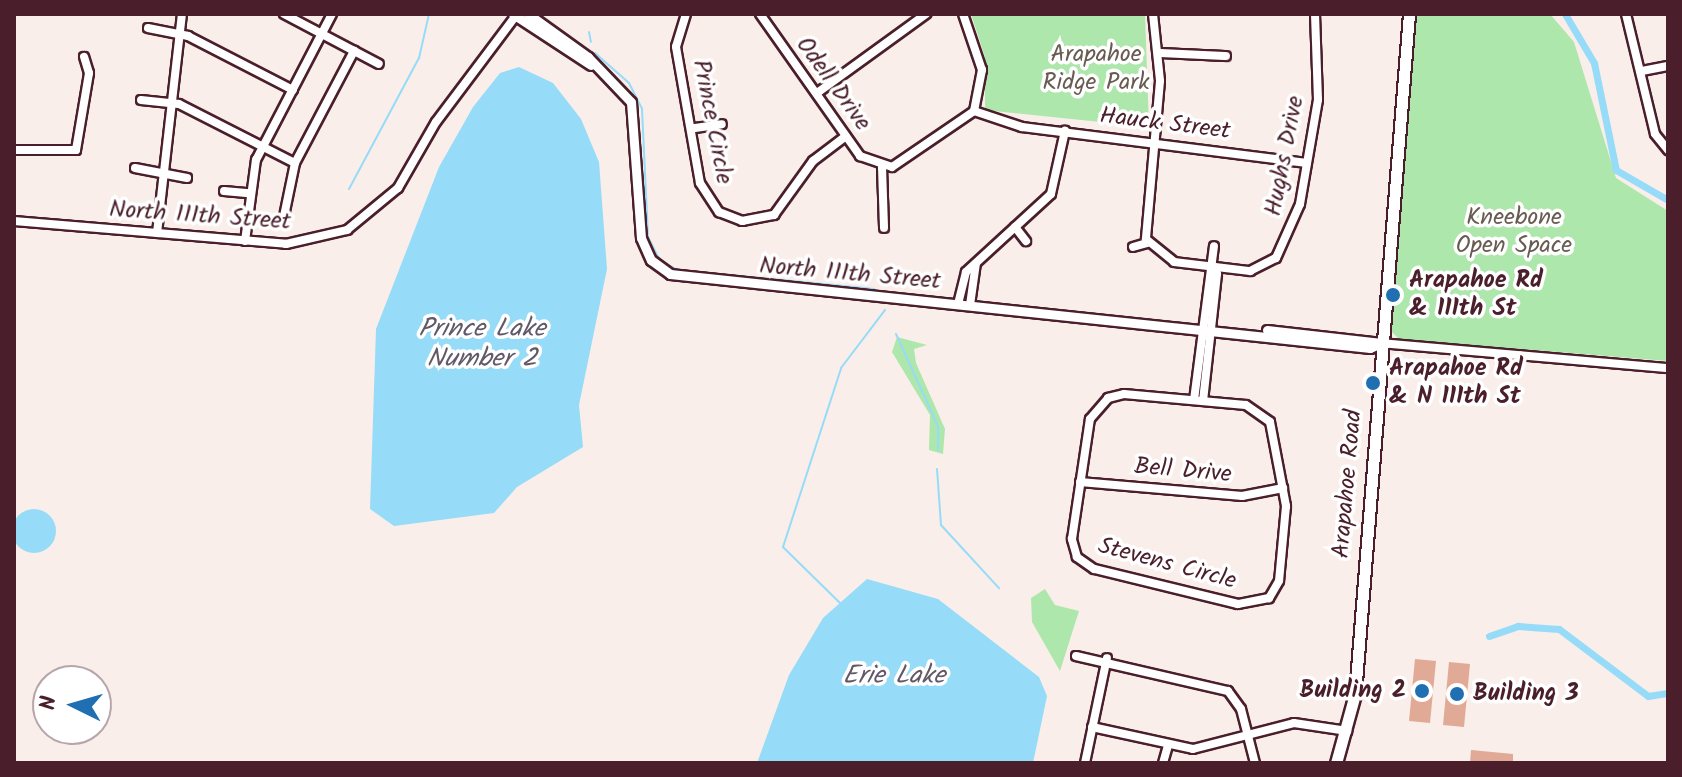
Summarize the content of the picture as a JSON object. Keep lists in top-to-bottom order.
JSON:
{
  "streets": {
    "main road": ["Arapahoe Road"],
    "street": [
      "Odell Drive",
      "Prince Circle",
      "Hauck Street",
      "Hughs Drive",
      "North 111th Street",
      "Bell Drive",
      "Stevens Circle"
    ]
  },
  "crossings": [
    ["Odell Drive", "Prince Circle"],
    ["Hauck Street", "Hughs Drive"],
    ["North 111th Street", "Arapahoe Road"],
    ["Bell Drive", "Stevens Circle"]
  ],
  "water": ["Prince Lake Number 2", "Erie Lake"],
  "parks": ["Arapahoe Ridge Park", "Kneebone Open Space"],
  "places": [
    "Arapahoe Rd & 111th St",
    "Arapahoe Rd & N 111th St",
    "Building 2",
    "Building 3"
  ],
  "north": "left"
}
